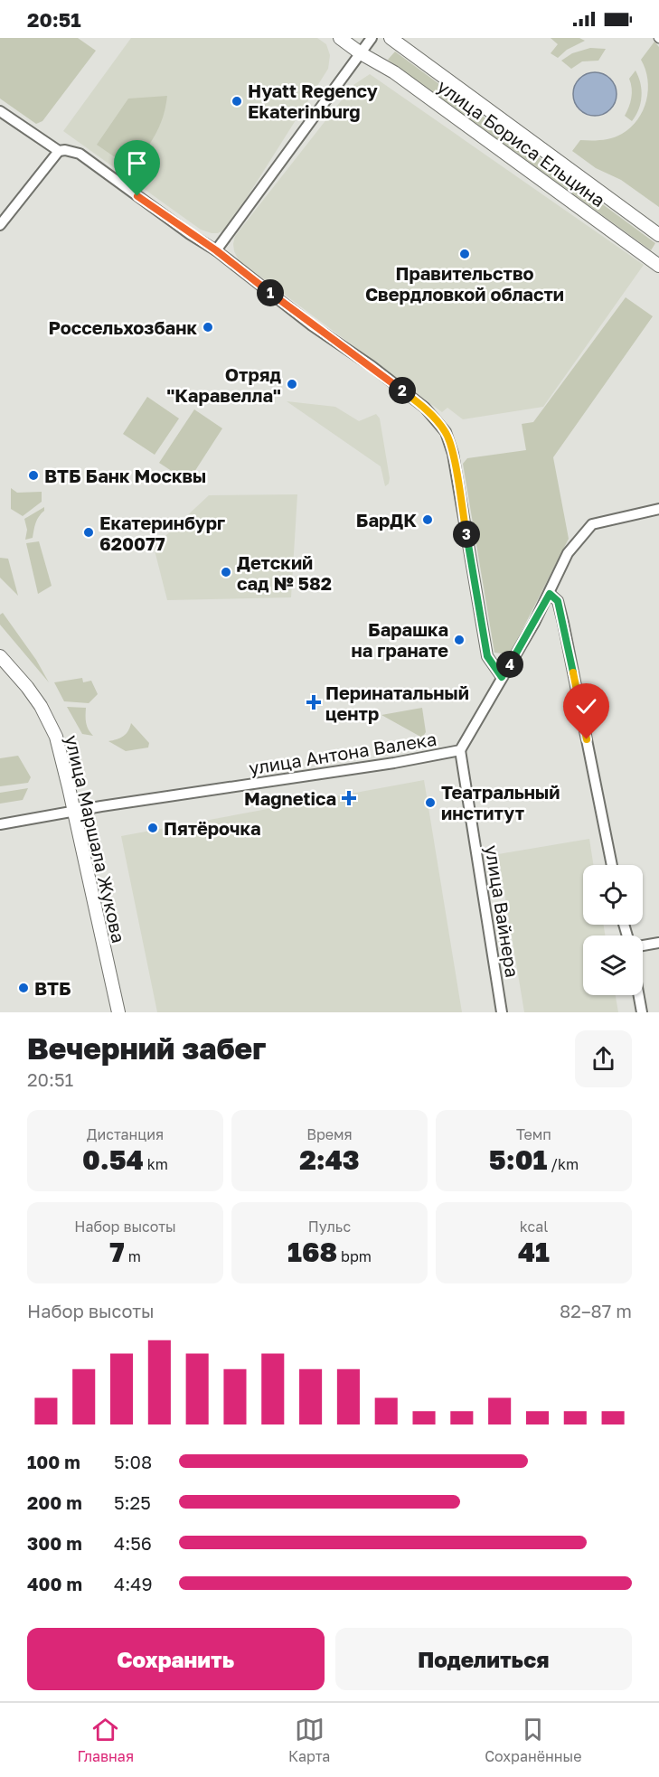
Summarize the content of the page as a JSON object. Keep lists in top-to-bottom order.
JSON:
{
  "streets": {
    "street": [
      "улица Бориса Ельцина",
      "улица Антона Валека",
      "улица Маршала Жукова",
      "улица Вайнера"
    ]
  },
  "crossings": [
    ["улица Антона Валека", "улица Маршала Жукова"],
    ["улица Антона Валека", "улица Вайнера"]
  ],
  "places": {
    "other": [
      "Hyatt Regency Ekaterinburg",
      "Правительство Свердловкой области",
      "Россельхозбанк",
      "Отряд \"Каравелла\"",
      "ВТБ Банк Москвы",
      "БарДК",
      "Екатеринбург 620077",
      "Детский сад № 582",
      "Барашка на гранате",
      "Театральный институт",
      "Пятёрочка",
      "ВТБ"
    ],
    "health": ["Перинатальный центр", "Magnetica"]
  },
  "page": {
    "status": "20:51",
    "pins": [
      "1",
      "2",
      "3",
      "4"
    ],
    "heading": ["Вечерний забег", "20:51"],
    "stats": [
      ["Дистанция", "0.54 km"],
      ["Время", "2:43"],
      ["Темп", "5:01 /km"],
      ["Набор высоты", "7 m"],
      ["Пульс", "168 bpm"],
      ["kcal", "41"]
    ],
    "chart": ["Набор высоты", "82–87 m"],
    "list": [
      {
        "name": "100 m",
        "note": "5:08"
      },
      {
        "name": "200 m",
        "note": "5:25"
      },
      {
        "name": "300 m",
        "note": "4:56"
      },
      {
        "name": "400 m",
        "note": "4:49"
      }
    ],
    "buttons": ["Сохранить", "Поделиться"],
    "tabs": ["Главная", "Карта", "Сохранённые"]
  }
}
